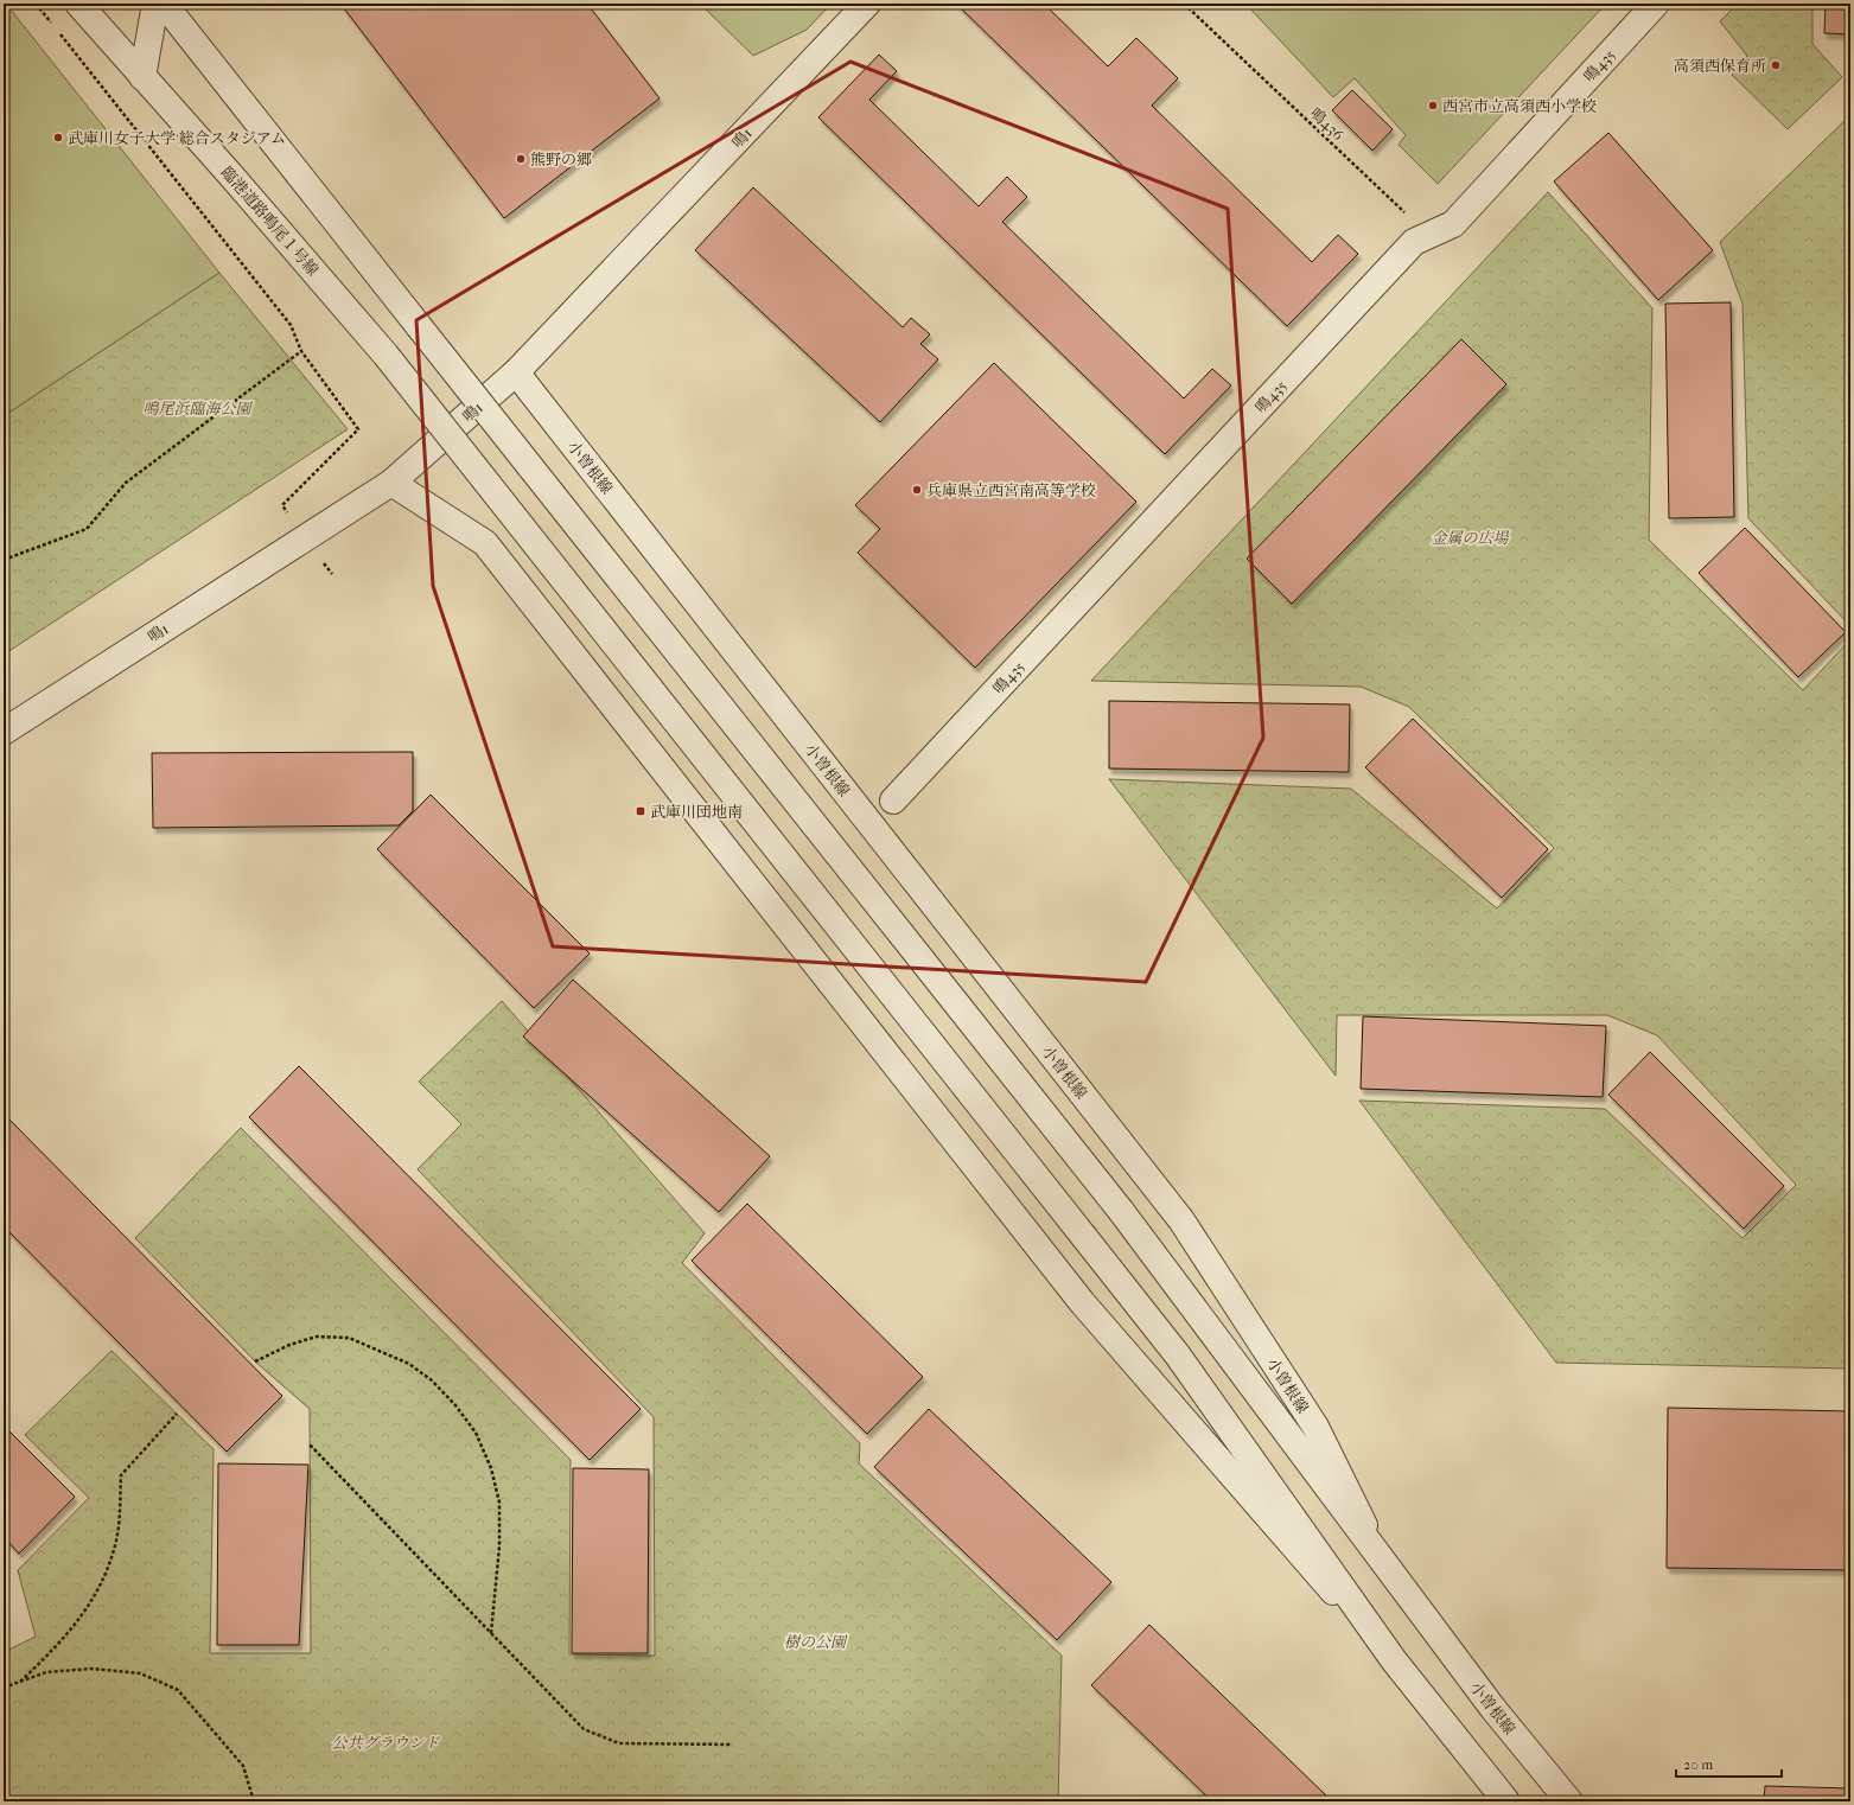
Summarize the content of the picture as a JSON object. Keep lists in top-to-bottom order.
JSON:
{
  "streets": {
    "street": [
      "鳴435",
      "鳴1",
      "臨港道路鳴尾１号線",
      "小曽根線"
    ],
    "path": ["鳴436"]
  },
  "crossings": [
    ["鳴435", "鳴436"],
    ["鳴1", "小曽根線"]
  ],
  "parks": [
    "鳴尾浜臨海公園",
    "金属の広場",
    "樹の公園",
    "公共グラウンド"
  ],
  "places": {
    "other": [
      "高須西保育所",
      "西宮市立高須西小学校",
      "武庫川女子大学 総合スタジアム",
      "熊野の郷",
      "兵庫県立西宮南高等学校"
    ],
    "transit": ["武庫川団地南"]
  },
  "scale_bar": "20 m"
}
